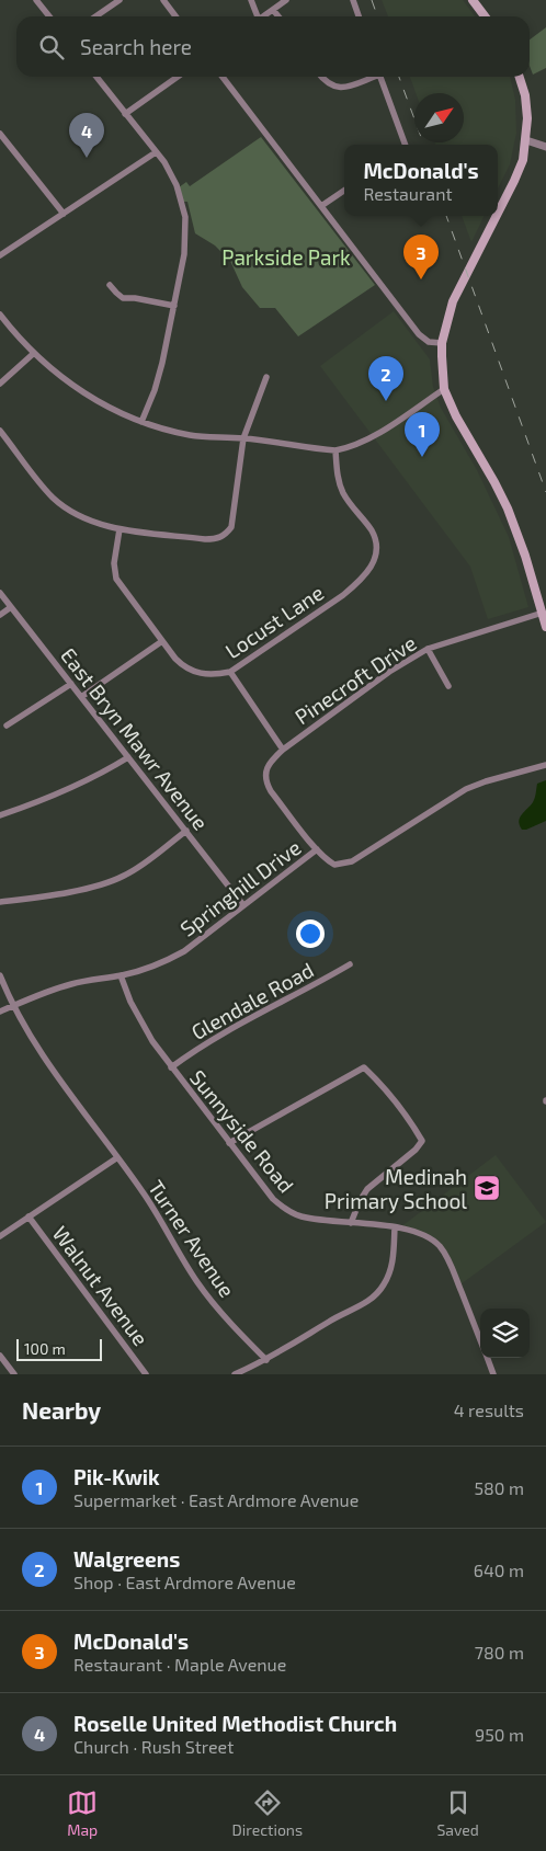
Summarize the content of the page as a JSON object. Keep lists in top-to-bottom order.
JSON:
{
  "streets": {
    "street": [
      "Locust Lane",
      "Pinecroft Drive",
      "East Bryn Mawr Avenue",
      "Springhill Drive",
      "Glendale Road",
      "Sunnyside Road",
      "Turner Avenue",
      "Walnut Avenue"
    ]
  },
  "crossings": [
    ["Pinecroft Drive", "Springhill Drive"],
    ["East Bryn Mawr Avenue", "Springhill Drive"],
    ["Springhill Drive", "Sunnyside Road"],
    ["Springhill Drive", "Turner Avenue"],
    ["Glendale Road", "Sunnyside Road"]
  ],
  "parks": ["Parkside Park"],
  "places": {
    "school or university": ["Medinah Primary School"]
  },
  "scale_bar": "100 m",
  "north": "top right",
  "page": {
    "search": "Search here",
    "pins": [
      "4",
      "3",
      "2",
      "1"
    ],
    "popup": ["McDonald's", "Restaurant"],
    "scale": "100 m",
    "heading": ["Nearby", "4 results"],
    "list": [
      {
        "mark": "1",
        "name": "Pik-Kwik",
        "note": "Supermarket · East Ardmore Avenue",
        "value": "580 m"
      },
      {
        "mark": "2",
        "name": "Walgreens",
        "note": "Shop · East Ardmore Avenue",
        "value": "640 m"
      },
      {
        "mark": "3",
        "name": "McDonald's",
        "note": "Restaurant · Maple Avenue",
        "value": "780 m"
      },
      {
        "mark": "4",
        "name": "Roselle United Methodist Church",
        "note": "Church · Rush Street",
        "value": "950 m"
      }
    ],
    "nav": ["Map", "Directions", "Saved"]
  }
}
